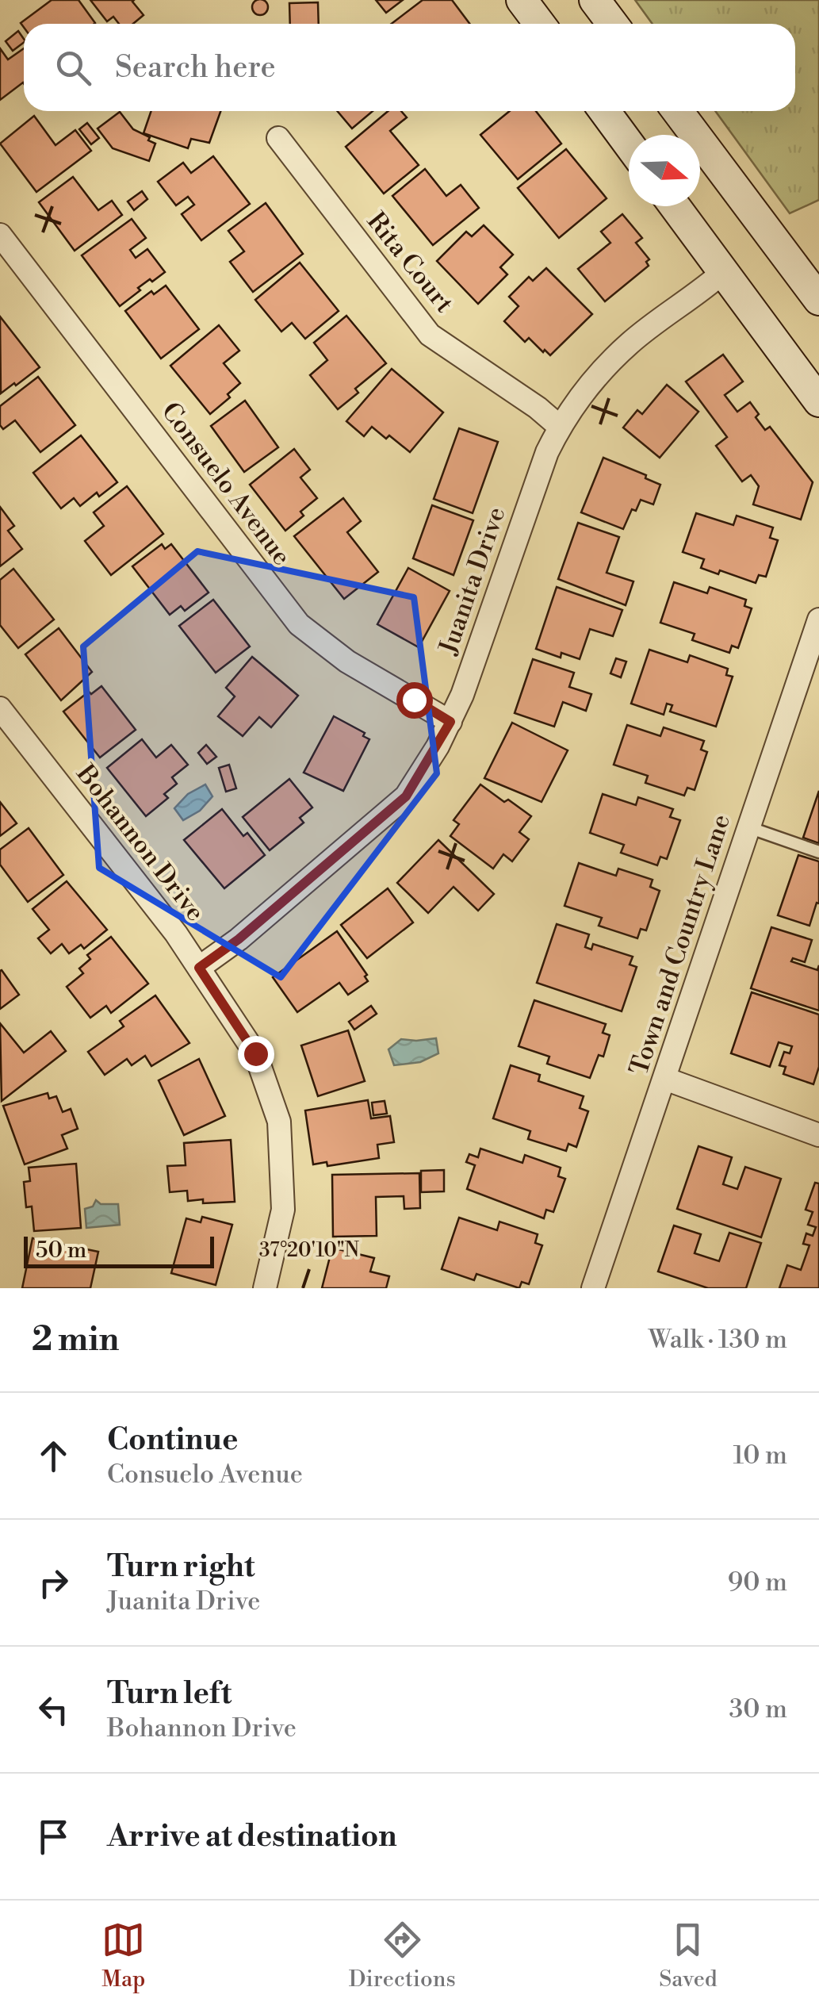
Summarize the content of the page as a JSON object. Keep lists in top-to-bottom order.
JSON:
{
  "streets": {
    "street": [
      "Rita Court",
      "Consuelo Avenue",
      "Juanita Drive",
      "Bohannon Drive",
      "Town and Country Lane"
    ]
  },
  "crossings": [
    ["Rita Court", "Juanita Drive"],
    ["Consuelo Avenue", "Juanita Drive"],
    ["Juanita Drive", "Bohannon Drive"]
  ],
  "scale_bar": "50 m",
  "north": "right",
  "page": {
    "search": "Search here",
    "scale": "50 m",
    "heading": ["2 min", "Walk · 130 m"],
    "list": [
      ["Continue", "Consuelo Avenue", "10 m"],
      ["Turn right", "Juanita Drive", "90 m"],
      ["Turn left", "Bohannon Drive", "30 m"],
      "Arrive at destination"
    ],
    "nav": ["Map", "Directions", "Saved"]
  },
  "coordinates": ["37°20'10\"N"]
}
